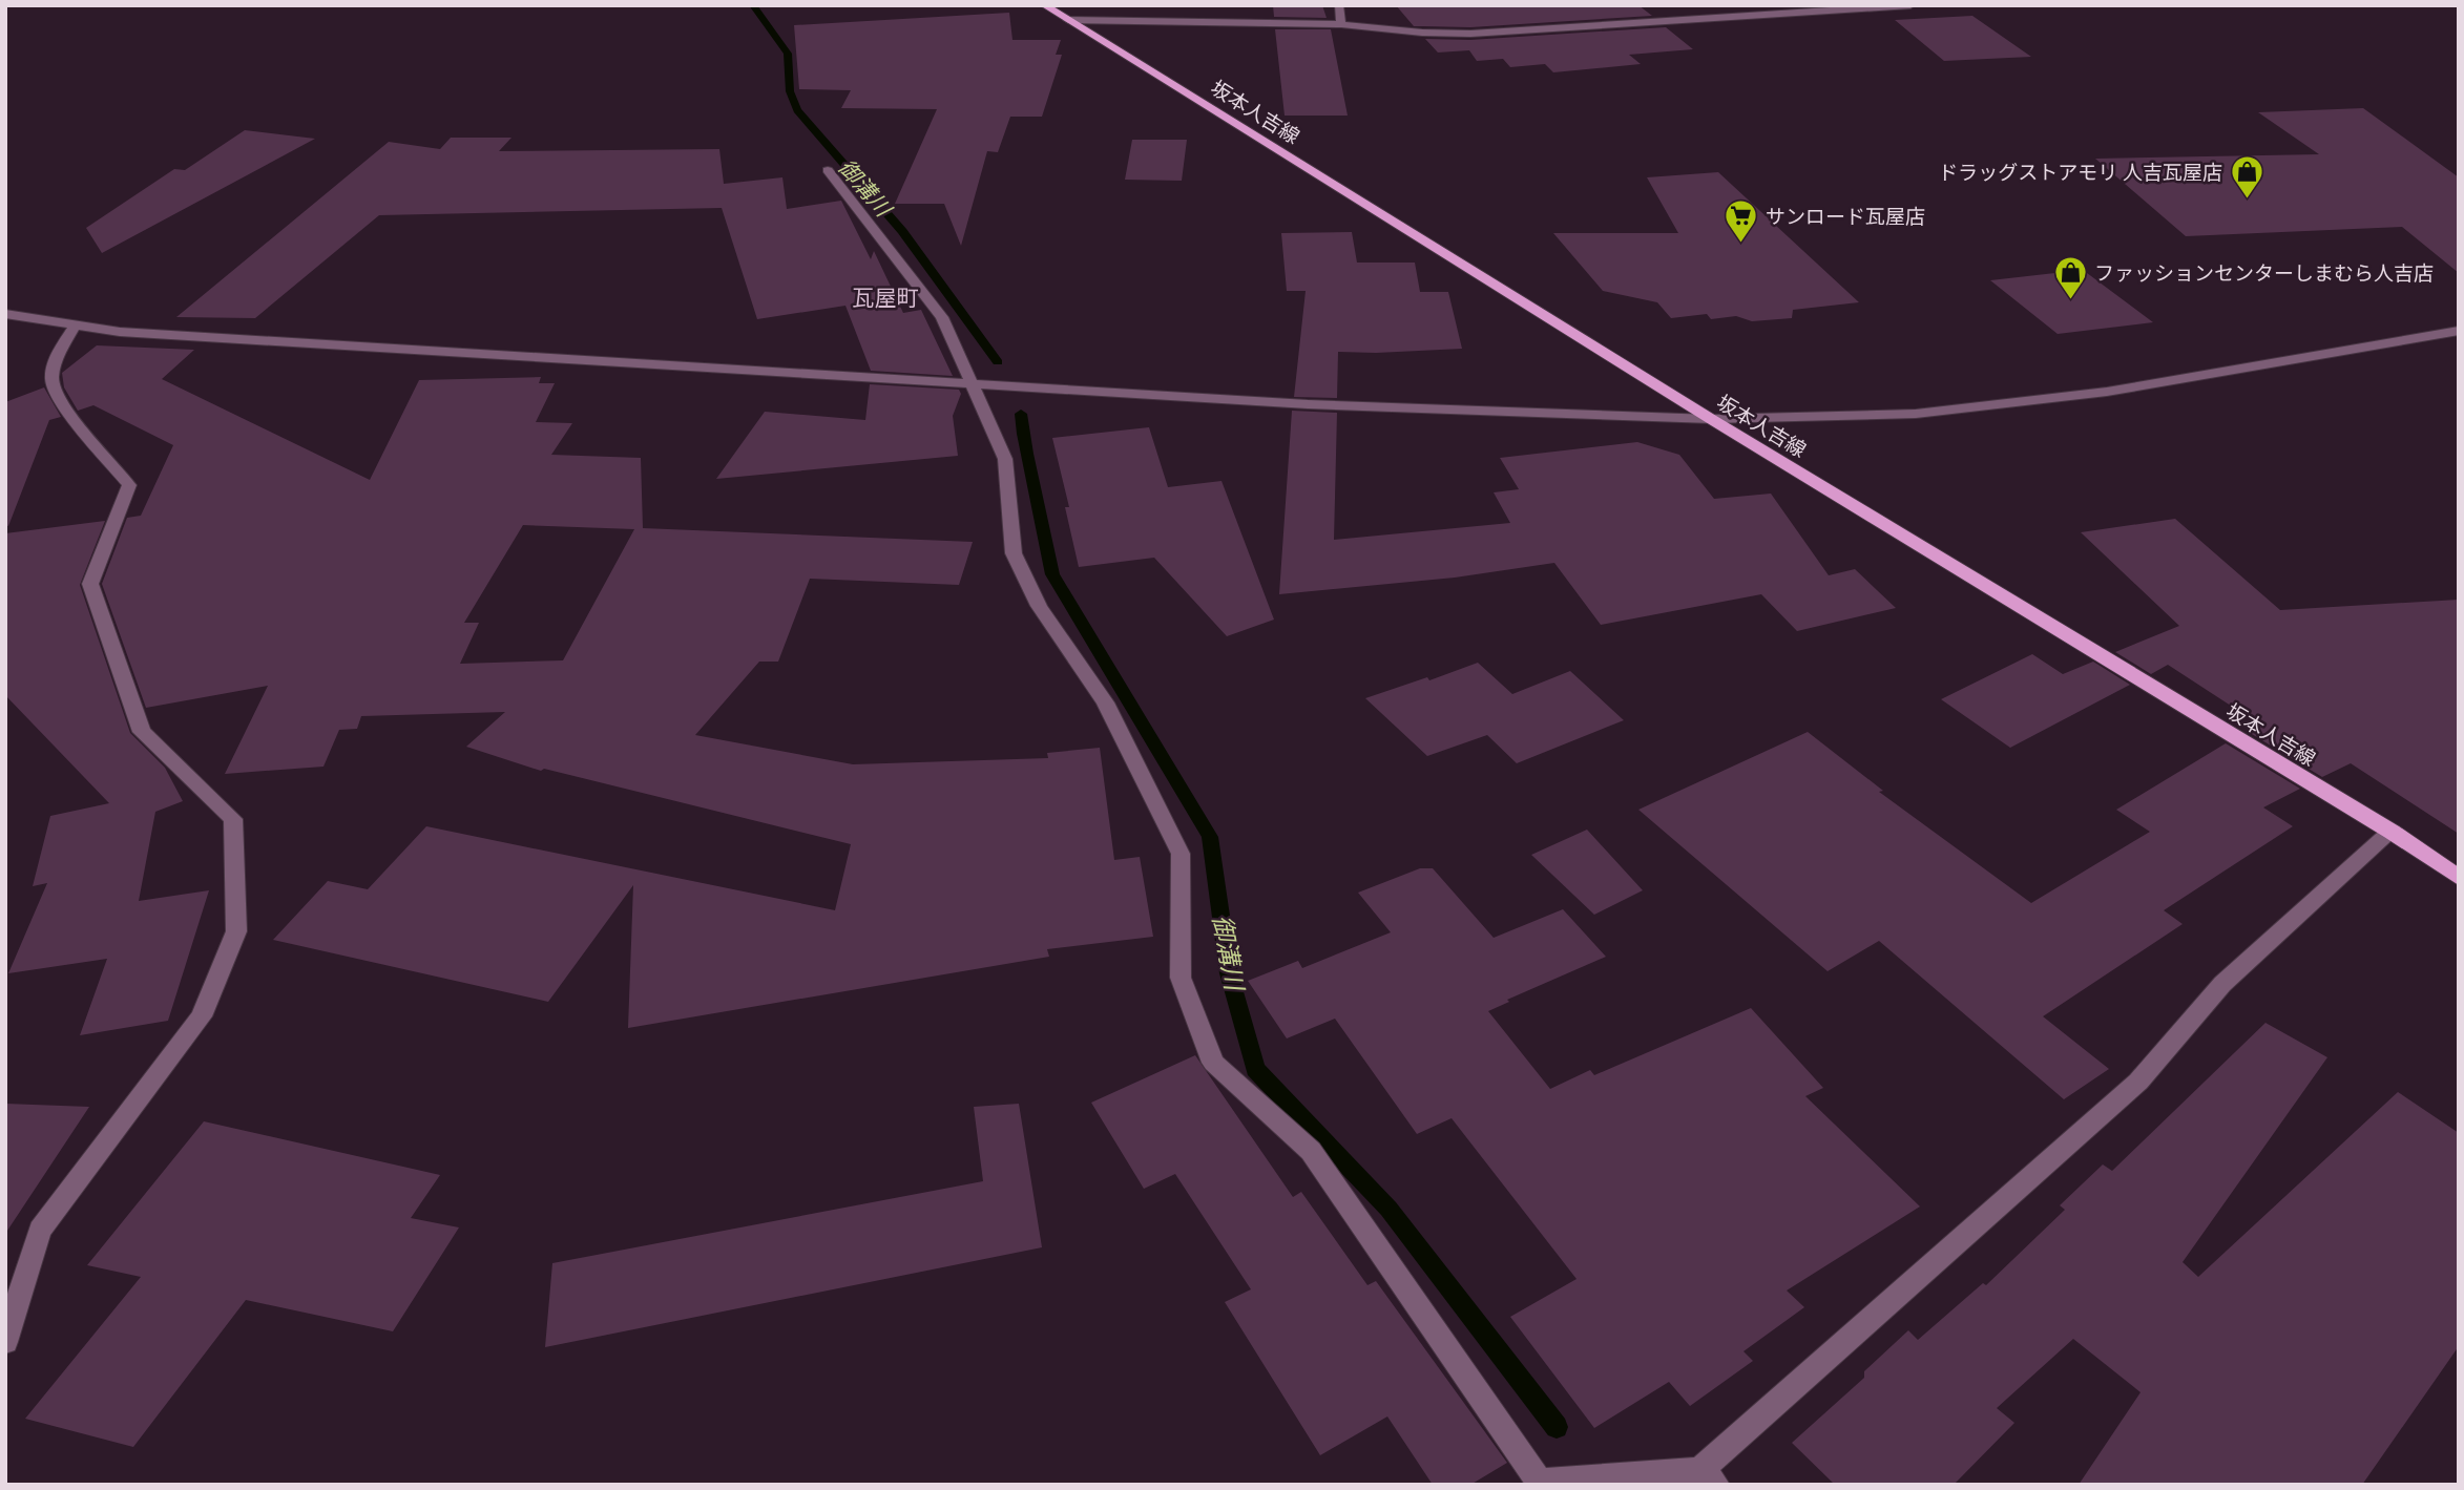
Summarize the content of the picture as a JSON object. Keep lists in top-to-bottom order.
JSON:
{
  "streets": {
    "main road": ["坂本人吉線"]
  },
  "districts": ["瓦屋町"],
  "water": ["御溝川"],
  "places": {
    "shop": ["ドラッグストアモリ 人吉瓦屋店", "ファッションセンターしまむら人吉店"],
    "supermarket": ["サンロード瓦屋店"]
  }
}
